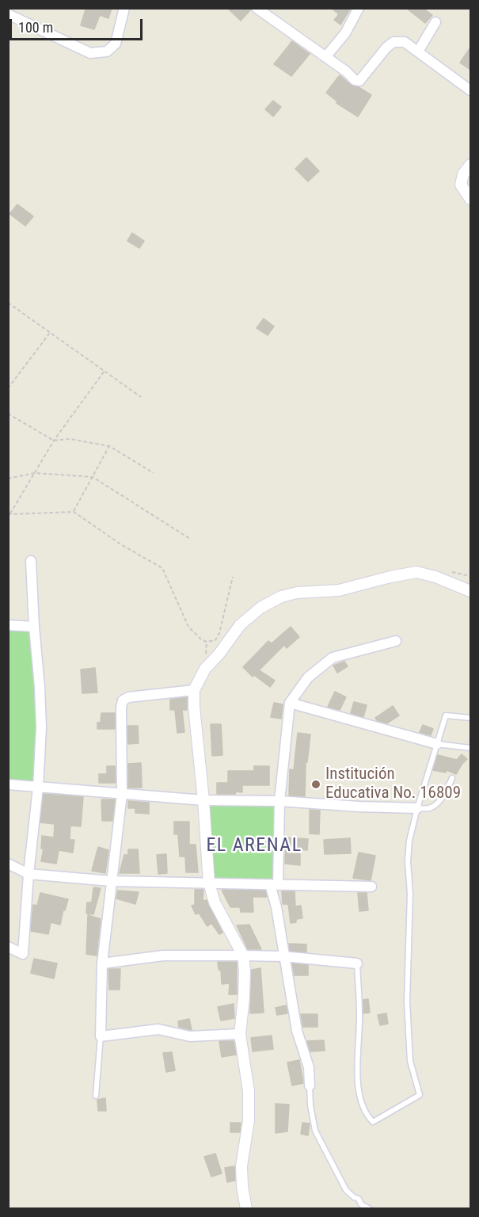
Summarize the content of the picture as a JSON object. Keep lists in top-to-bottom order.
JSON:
{
  "districts": ["EL ARENAL"],
  "places": ["Institución Educativa No. 16809"],
  "scale_bar": "100 m"
}
